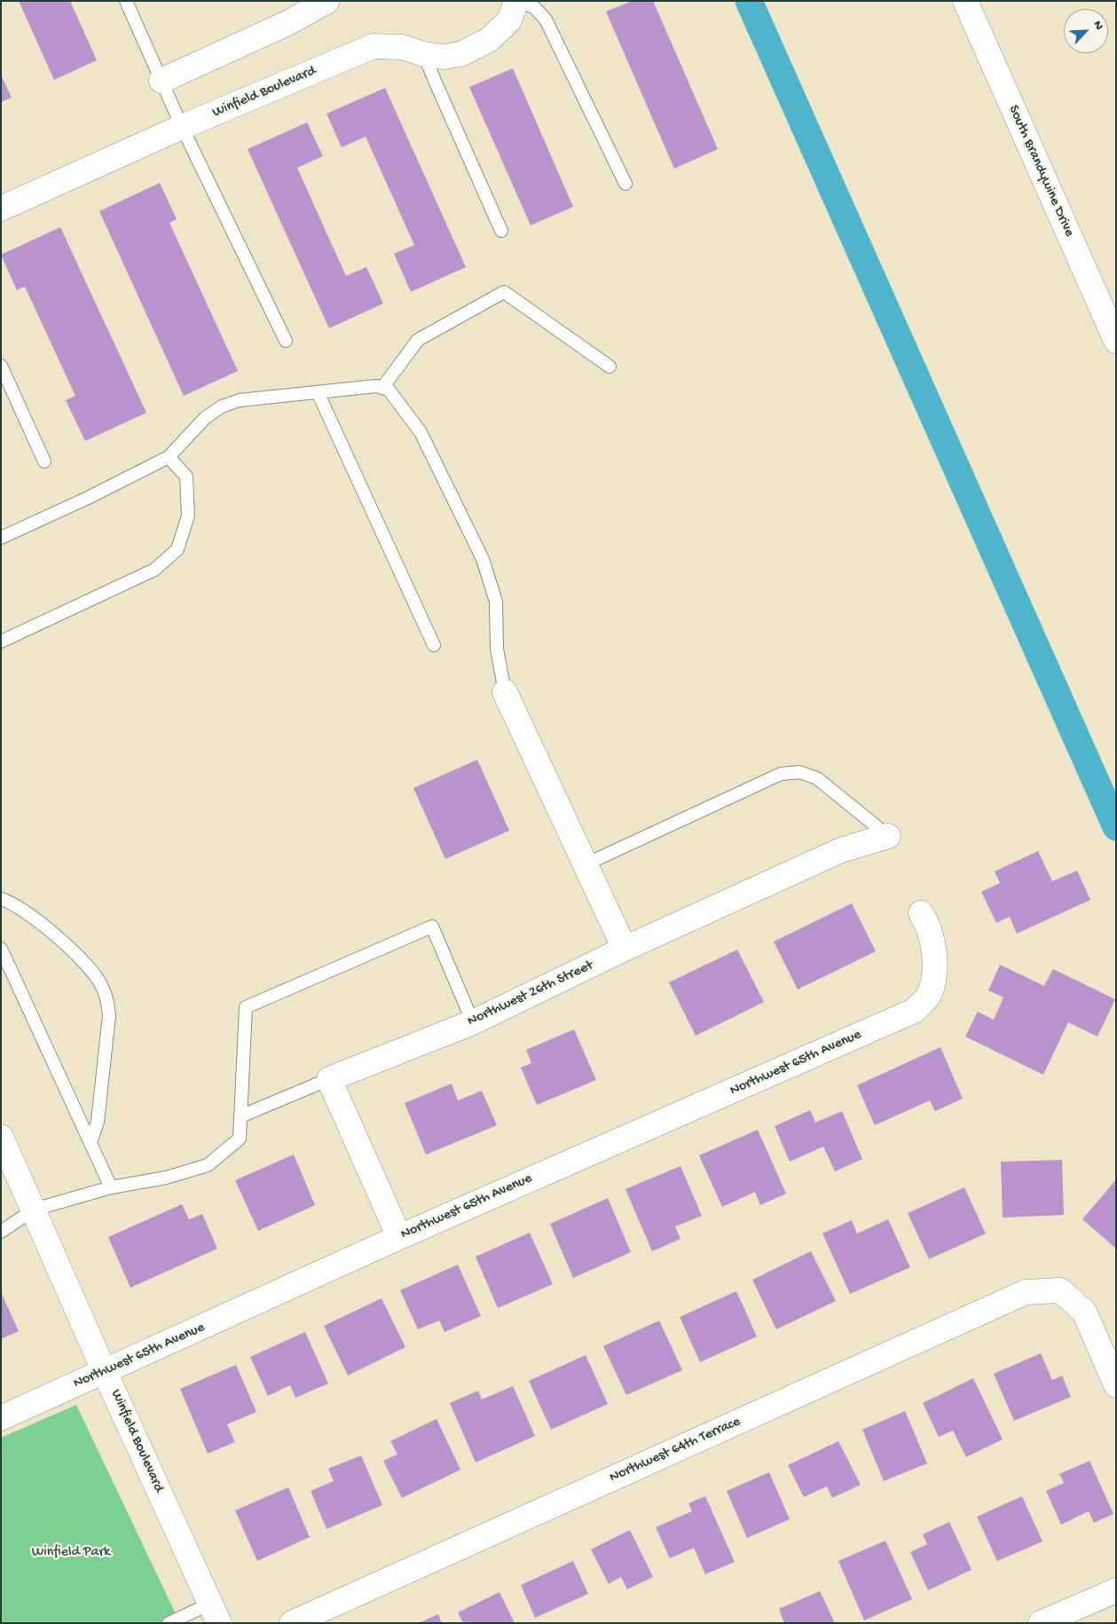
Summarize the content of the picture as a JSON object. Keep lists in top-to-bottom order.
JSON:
{
  "streets": {
    "street": [
      "Winfield Boulevard",
      "South Brandywine Drive",
      "Northwest 26th Street",
      "Northwest 65th Avenue",
      "Northwest 64th Terrace"
    ]
  },
  "crossings": [
    ["Winfield Boulevard", "Northwest 65th Avenue"]
  ],
  "parks": ["Winfield Park"],
  "north": "top right"
}
